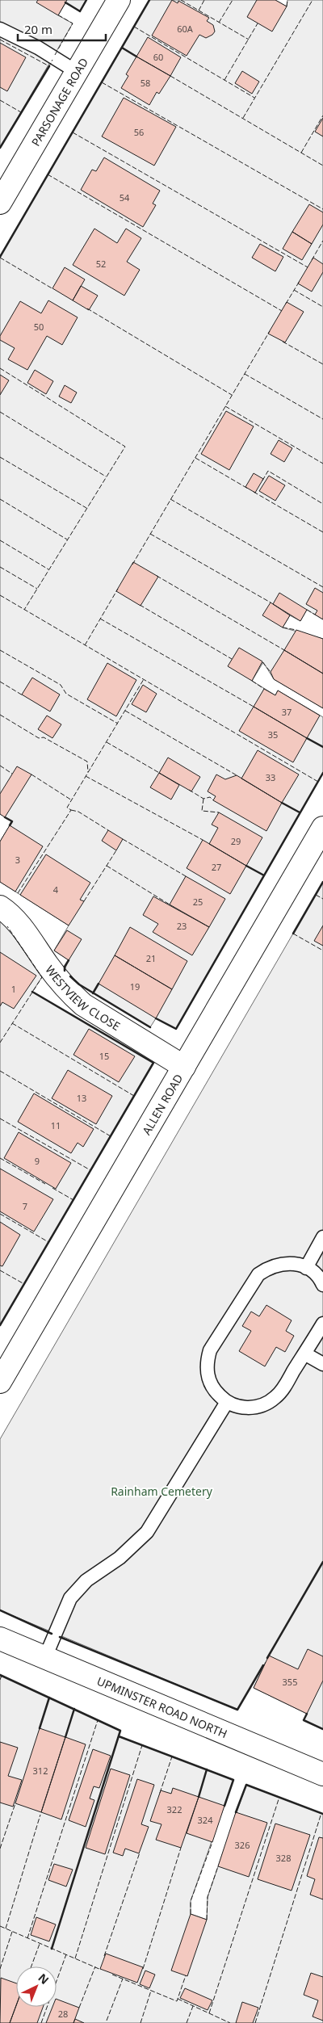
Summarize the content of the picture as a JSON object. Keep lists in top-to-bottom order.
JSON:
{
  "streets": {
    "street": [
      "PARSONAGE ROAD",
      "WESTVIEW CLOSE",
      "ALLEN ROAD",
      "UPMINSTER ROAD NORTH"
    ]
  },
  "crossings": [
    ["WESTVIEW CLOSE", "ALLEN ROAD"]
  ],
  "parks": ["Rainham Cemetery"],
  "house_numbers": [
    "60A",
    "60",
    "58",
    "56",
    "54",
    "52",
    "50",
    "37",
    "35",
    "33",
    "29",
    "3",
    "27",
    "4",
    "25",
    "23",
    "21",
    "19",
    "1",
    "15",
    "13",
    "11",
    "9",
    "7",
    "355",
    "312",
    "322",
    "324",
    "326",
    "328",
    "28"
  ],
  "scale_bar": "20 m",
  "north": "top right"
}
